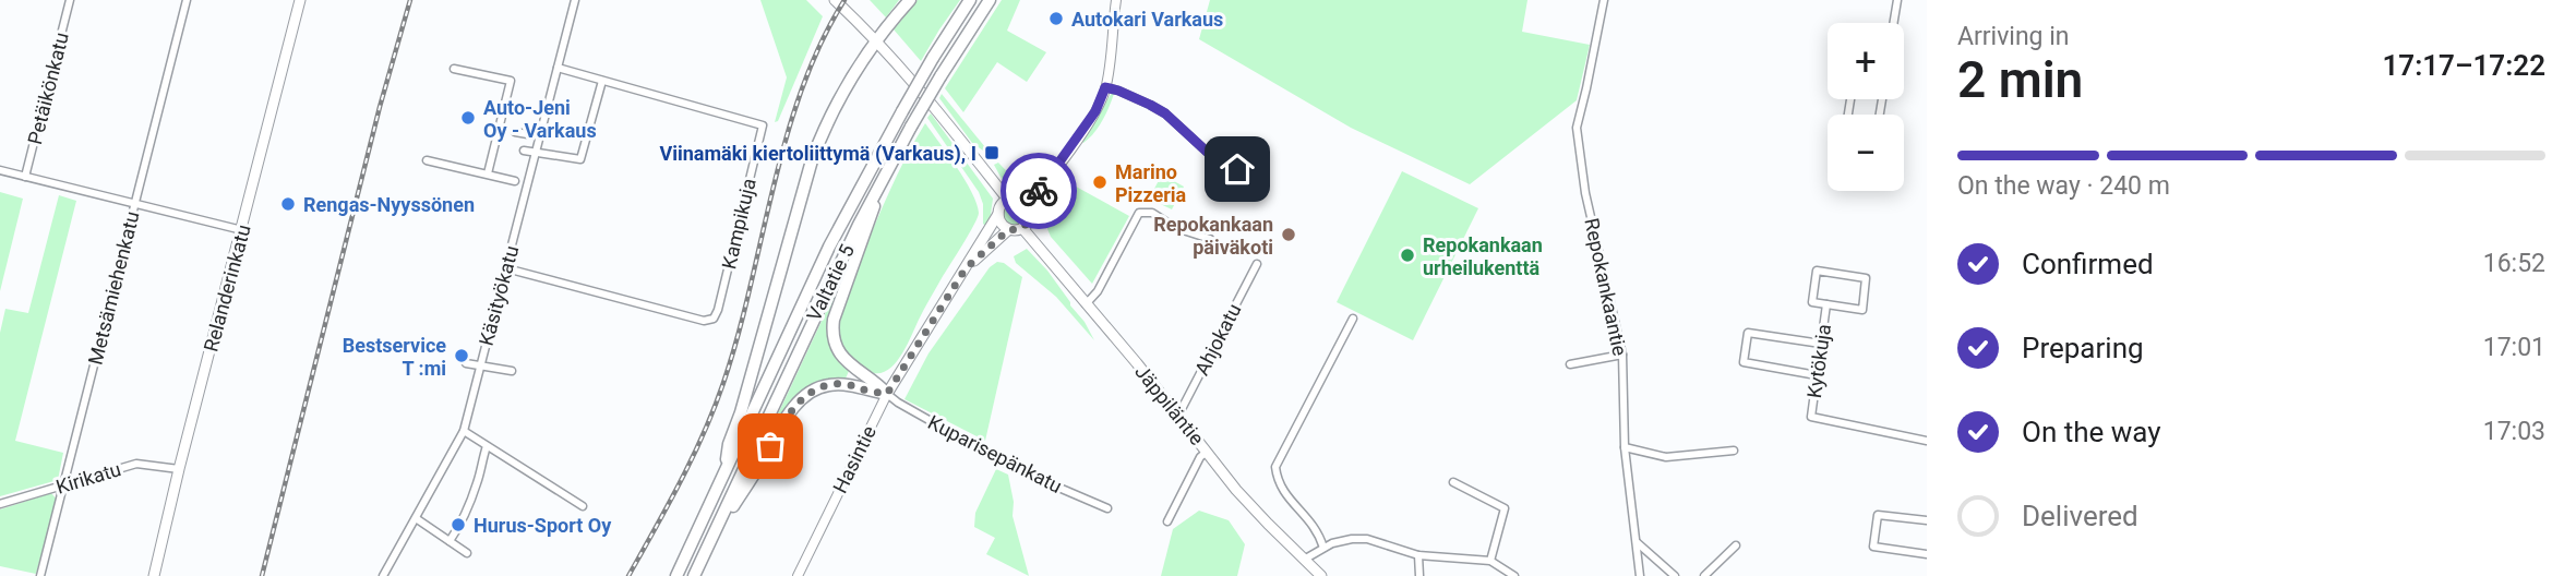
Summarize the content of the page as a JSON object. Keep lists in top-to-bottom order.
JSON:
{
  "streets": {
    "highway": ["Valtatie 5"],
    "main road": ["Relanderinkatu", "Jäppiläntie", "Hasintie"],
    "street": [
      "Petäikönkatu",
      "Kampikuja",
      "Repokankaantie",
      "Metsämiehenkatu",
      "Käsityökatu",
      "Ahjokatu",
      "Kytökuja",
      "Kuparisepänkatu",
      "Kirikatu"
    ]
  },
  "crossings": [
    ["Kampikuja", "Käsityökatu"],
    ["Metsämiehenkatu", "Kirikatu"],
    ["Relanderinkatu", "Kirikatu"],
    ["Ahjokatu", "Jäppiläntie"],
    ["Jäppiläntie", "Hasintie"],
    ["Kuparisepänkatu", "Hasintie"]
  ],
  "places": {
    "other": [
      "Autokari Varkaus",
      "Auto-Jeni Oy - Varkaus",
      "Marino Pizzeria",
      "Rengas-Nyyssönen",
      "Repokankaan päiväkoti",
      "Repokankaan urheilukenttä",
      "Bestservice T :mi",
      "Hurus-Sport Oy"
    ],
    "transit": ["Viinamäki kiertoliittymä (Varkaus), I"]
  },
  "page": {
    "heading": ["2 min", "Arriving in", "17:17–17:22"],
    "map_buttons": ["+", "−"],
    "bar": "On the way · 240 m",
    "list": [
      ["Confirmed", "16:52"],
      ["Preparing", "17:01"],
      ["On the way", "17:03"],
      "Delivered"
    ]
  }
}
